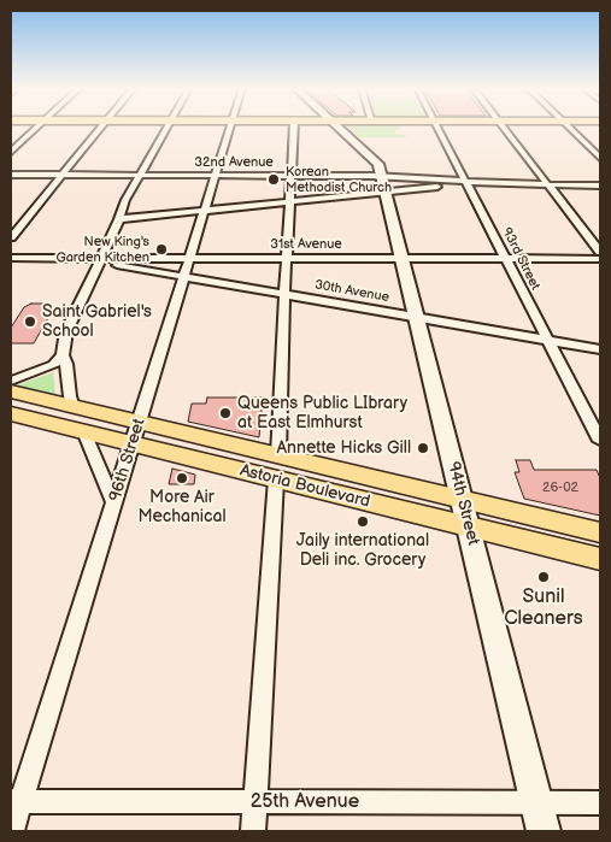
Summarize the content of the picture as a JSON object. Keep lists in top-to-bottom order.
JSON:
{
  "streets": {
    "main road": ["Astoria Boulevard", "94th Street"],
    "street": [
      "32nd Avenue",
      "31st Avenue",
      "93rd Street",
      "30th Avenue",
      "96th Street",
      "25th Avenue"
    ]
  },
  "crossings": [
    ["32nd Avenue", "93rd Street"],
    ["32nd Avenue", "96th Street"],
    ["32nd Avenue", "94th Street"],
    ["31st Avenue", "93rd Street"],
    ["31st Avenue", "30th Avenue"],
    ["31st Avenue", "96th Street"],
    ["31st Avenue", "94th Street"],
    ["93rd Street", "30th Avenue"],
    ["30th Avenue", "96th Street"],
    ["30th Avenue", "94th Street"],
    ["96th Street", "Astoria Boulevard"],
    ["96th Street", "25th Avenue"],
    ["Astoria Boulevard", "94th Street"],
    ["94th Street", "25th Avenue"]
  ],
  "places": [
    "Korean Methodist Church",
    "New King's Garden Kitchen",
    "Saint Gabriel's School",
    "Queens Public LIbrary at East Elmhurst",
    "Annette Hicks Gill",
    "More Air Mechanical",
    "Jaily international Deli inc. Grocery",
    "Sunil Cleaners"
  ],
  "house_numbers": ["26-02"]
}
